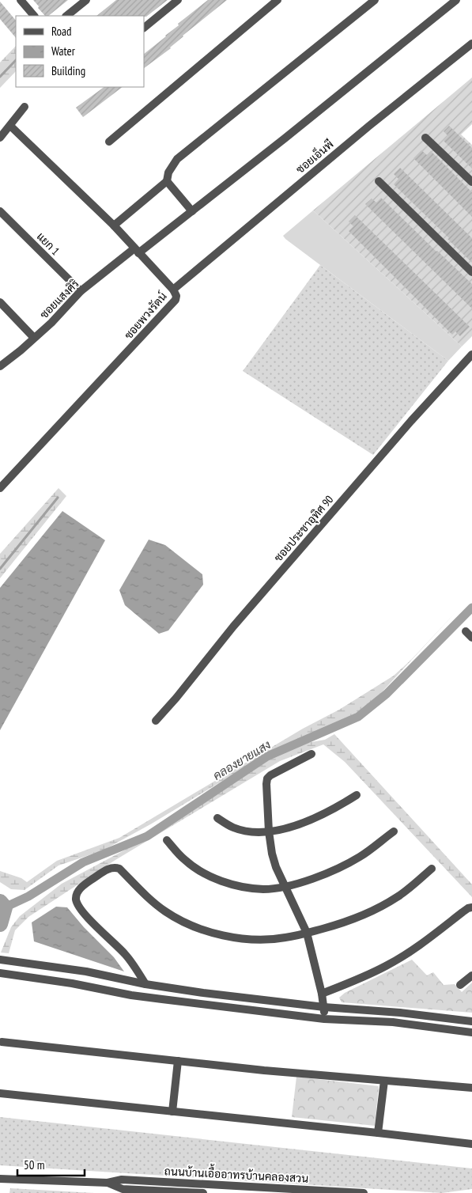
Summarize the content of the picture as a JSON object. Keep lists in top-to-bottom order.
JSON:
{
  "streets": {
    "street": [
      "ซอยเอ็นพี",
      "แยก 1",
      "ซอยแสงศิริ",
      "ซอยพวงรัตน์",
      "ซอยประชาอุทิศ 90",
      "ถนนบ้านเอื้ออาทรบ้านคลองสวน"
    ]
  },
  "crossings": [
    ["ซอยเอ็นพี", "ซอยพวงรัตน์"],
    ["แยก 1", "ซอยแสงศิริ"],
    ["ซอยแสงศิริ", "ซอยพวงรัตน์"]
  ],
  "water": ["คลองยายแสง"],
  "legend": ["Road", "Water", "Building"],
  "scale_bar": "50 m"
}
